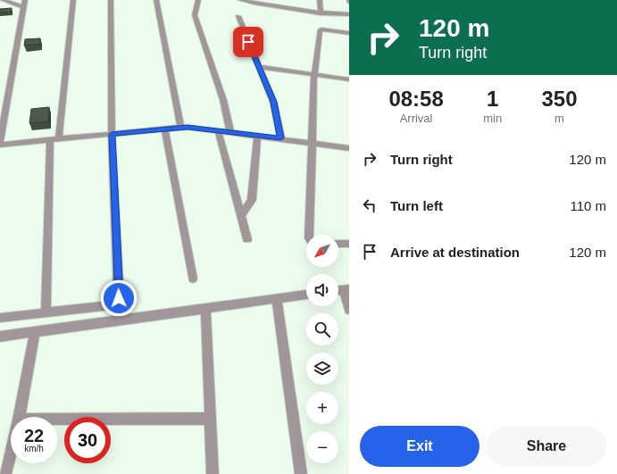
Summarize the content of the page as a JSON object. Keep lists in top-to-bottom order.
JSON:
{
  "north": "bottom left",
  "page": {
    "turn": ["120 m", "Turn right"],
    "eta": [
      "08:58",
      "Arrival",
      "1",
      "min",
      "350",
      "m"
    ],
    "list": [
      {
        "name": "Turn right",
        "value": "120 m"
      },
      {
        "name": "Turn left",
        "value": "110 m"
      },
      {
        "name": "Arrive at destination",
        "value": "120 m"
      }
    ],
    "map_buttons": ["+", "−"],
    "speed": "22 km/h",
    "limit": "30",
    "buttons": ["Exit", "Share"]
  }
}
